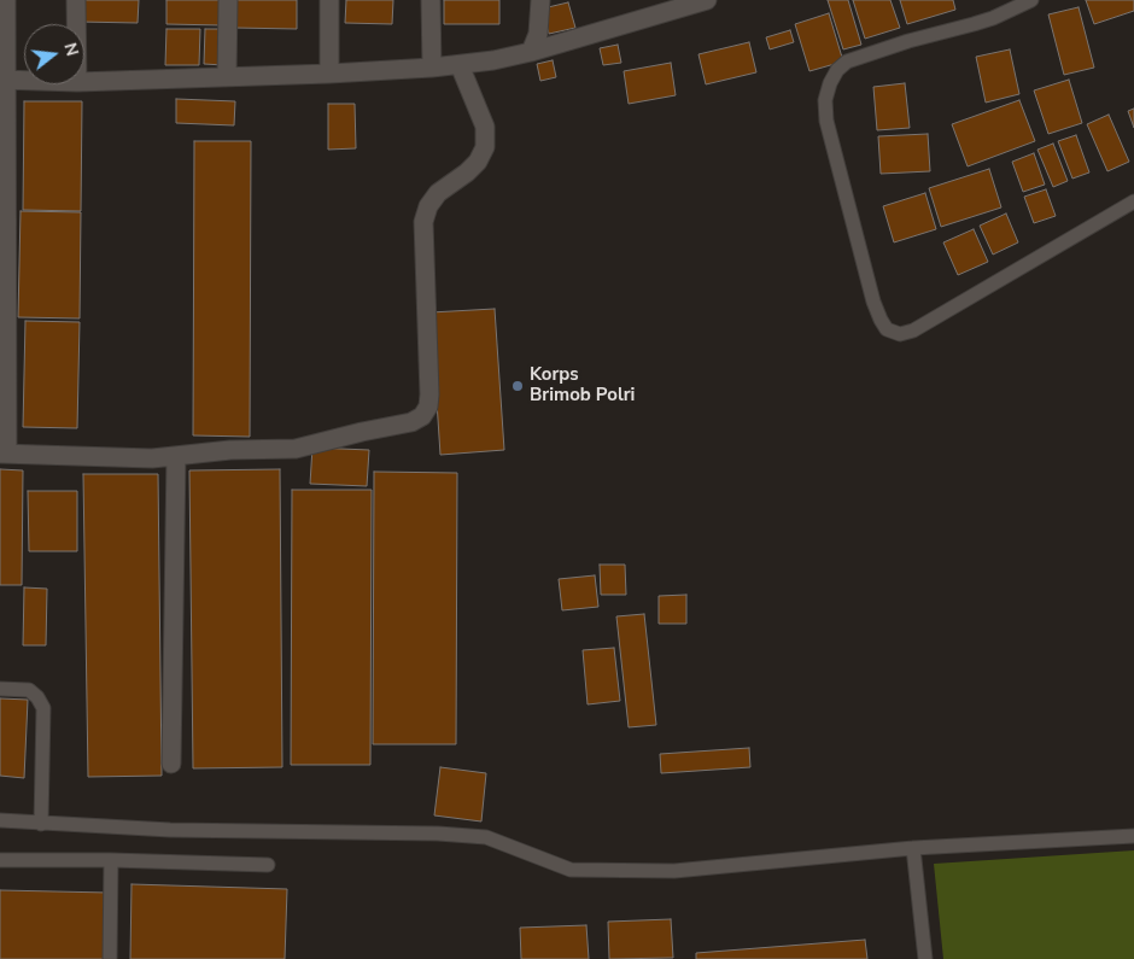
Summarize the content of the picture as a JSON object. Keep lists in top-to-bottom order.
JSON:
{
  "places": ["Korps Brimob Polri"],
  "north": "right"
}
